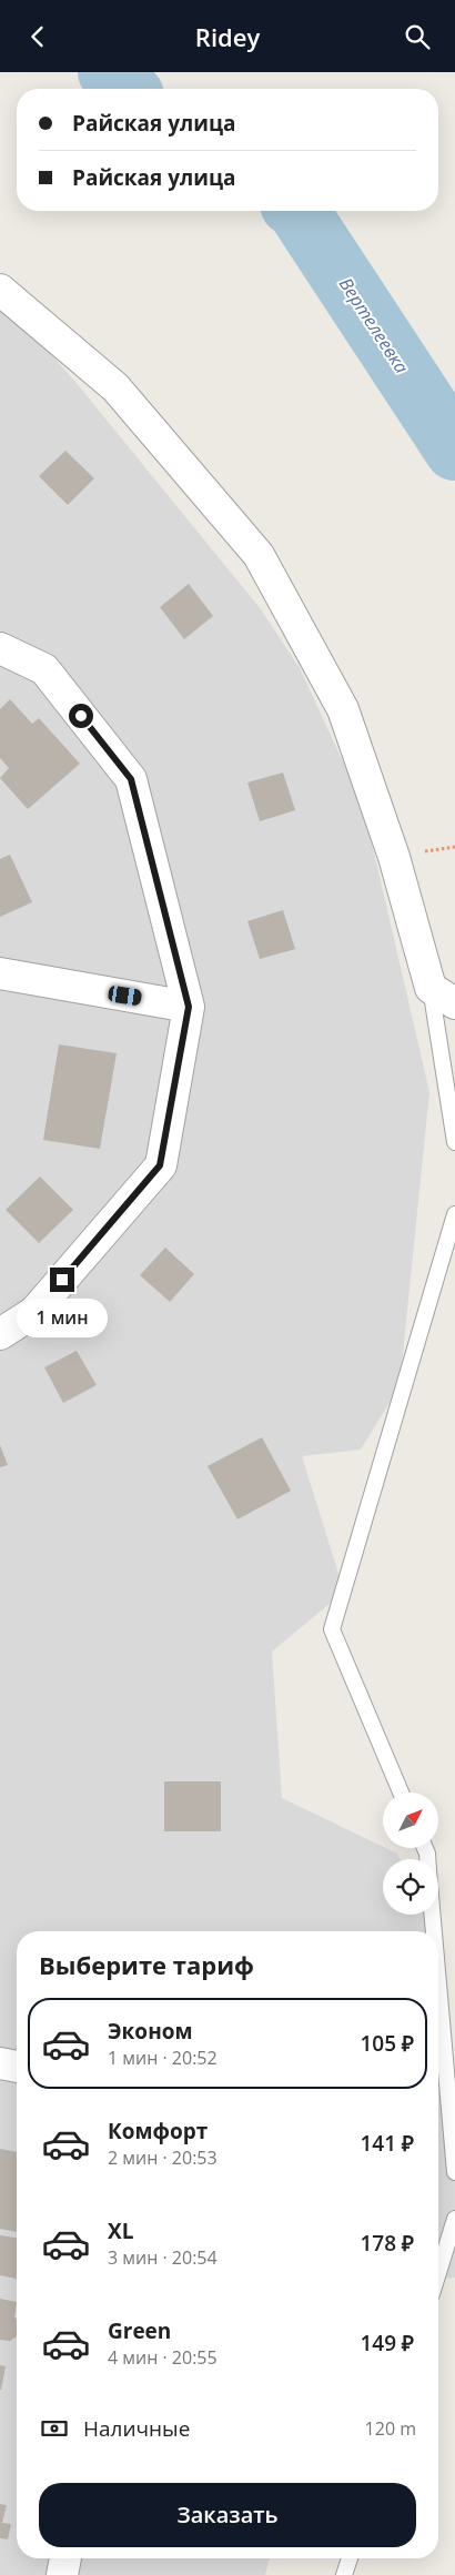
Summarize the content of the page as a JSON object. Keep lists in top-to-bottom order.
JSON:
{
  "water": ["Вертелеевка"],
  "north": "top right",
  "page": {
    "header": "Ridey",
    "banner": ["Райская улица", "Райская улица"],
    "bubble": "1 мин",
    "heading": "Выберите тариф",
    "list": [
      {
        "name": "Эконом",
        "note": "1 мин · 20:52",
        "value": "105 ₽"
      },
      {
        "name": "Комфорт",
        "note": "2 мин · 20:53",
        "value": "141 ₽"
      },
      {
        "name": "XL",
        "note": "3 мин · 20:54",
        "value": "178 ₽"
      },
      {
        "name": "Green",
        "note": "4 мин · 20:55",
        "value": "149 ₽"
      }
    ],
    "pay": ["Наличные", "120 m"],
    "buttons": "Заказать"
  }
}
